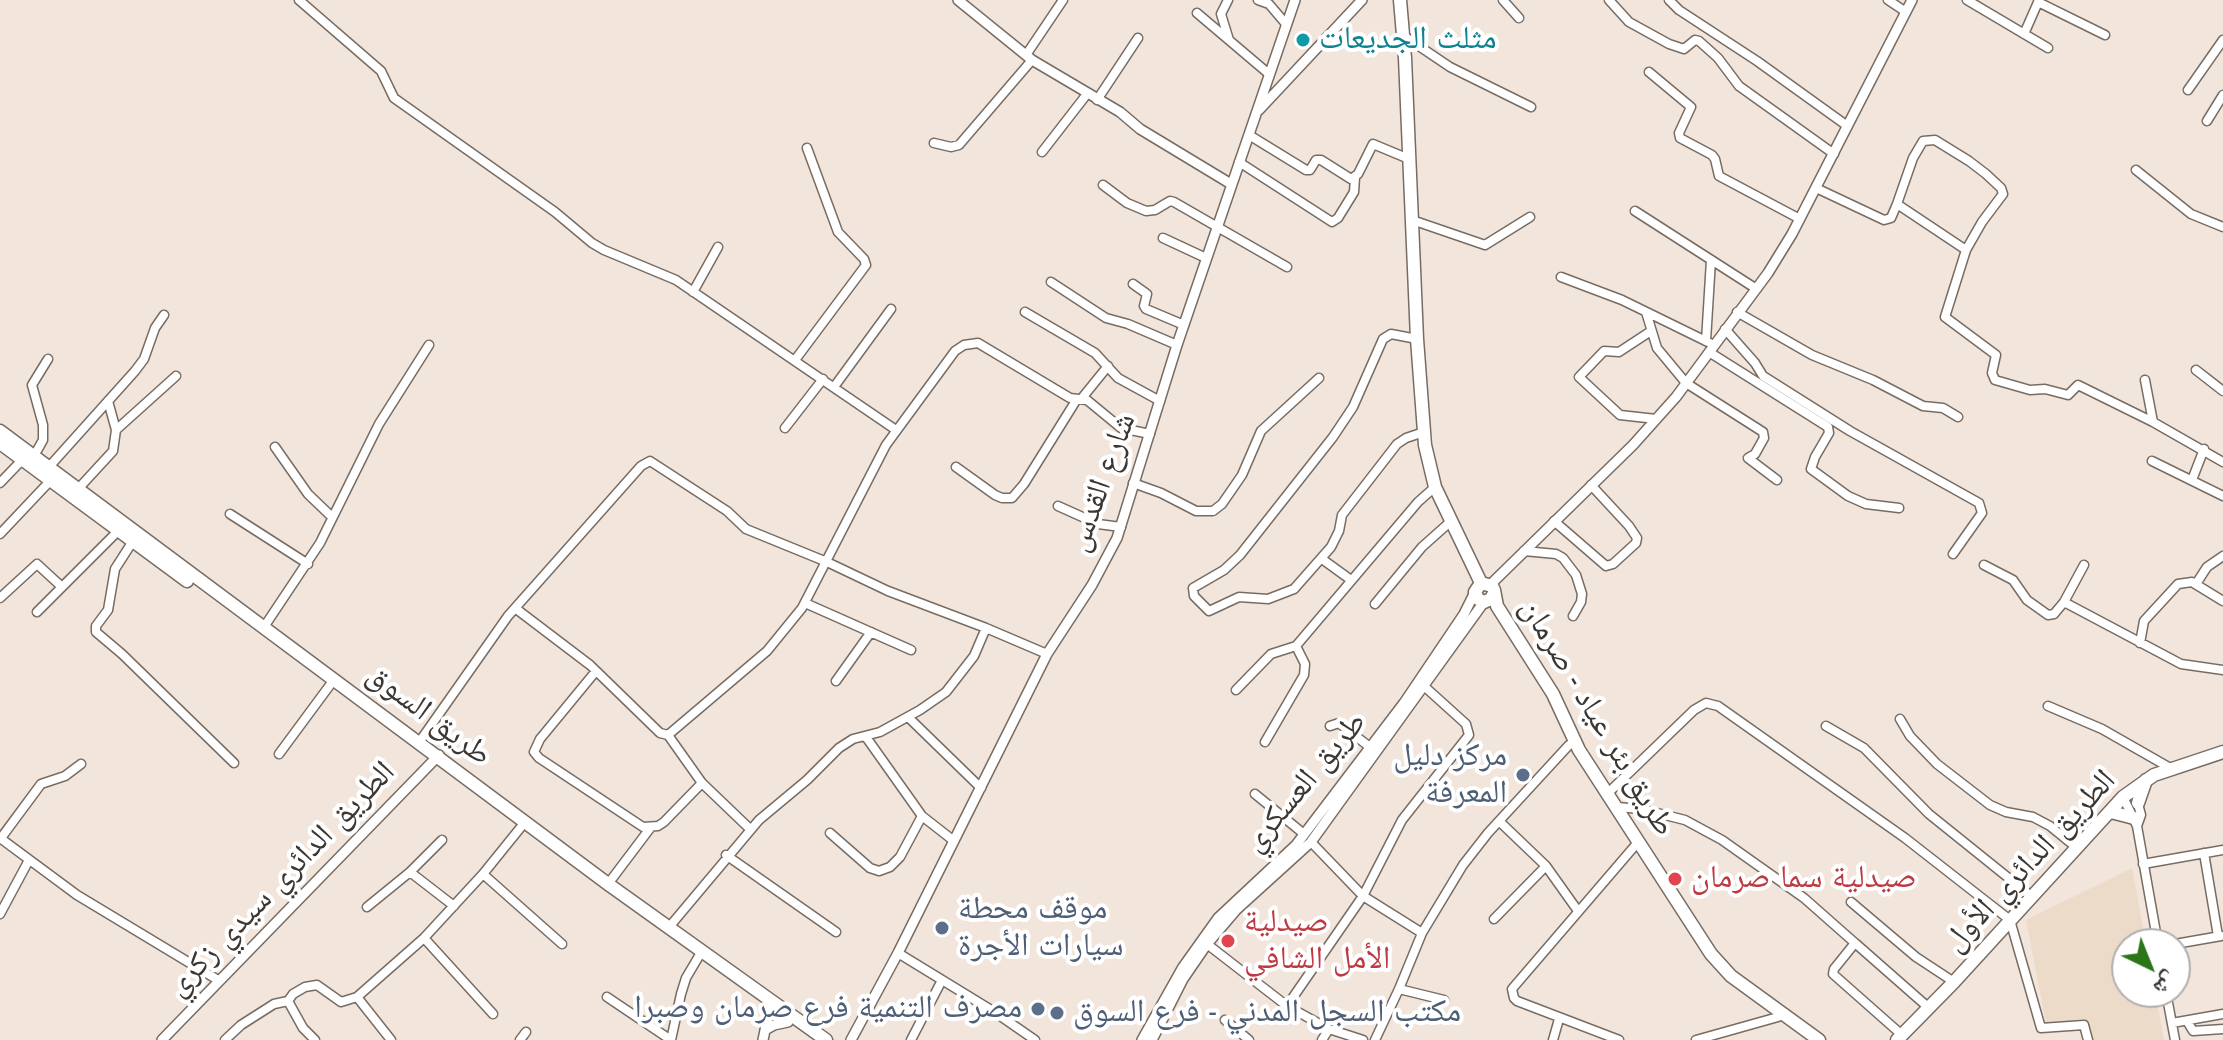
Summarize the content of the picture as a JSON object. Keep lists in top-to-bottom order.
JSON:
{
  "streets": {
    "main road": ["طريق السوق", "طريق بئر عياد - صرمان", "الطريق الدائري الأول"],
    "street": ["شارع القدس", "طريق العسكري", "الطريق الدائري سيدي زكري"]
  },
  "crossings": [
    ["طريق السوق", "الطريق الدائري سيدي زكري"],
    ["طريق بئر عياد - صرمان", "طريق العسكري"]
  ],
  "places": [
    "مثلث الجديعات",
    "مركز دليل المعرفة",
    "صيدلية سما صرمان",
    "موقف محطة سيارات الأجرة",
    "صيدلية الأمل الشافي",
    "مصرف التنمية فرع صرمان وصبرا",
    "مكتب السجل المدني - فرع السوق"
  ],
  "north": "bottom right"
}
